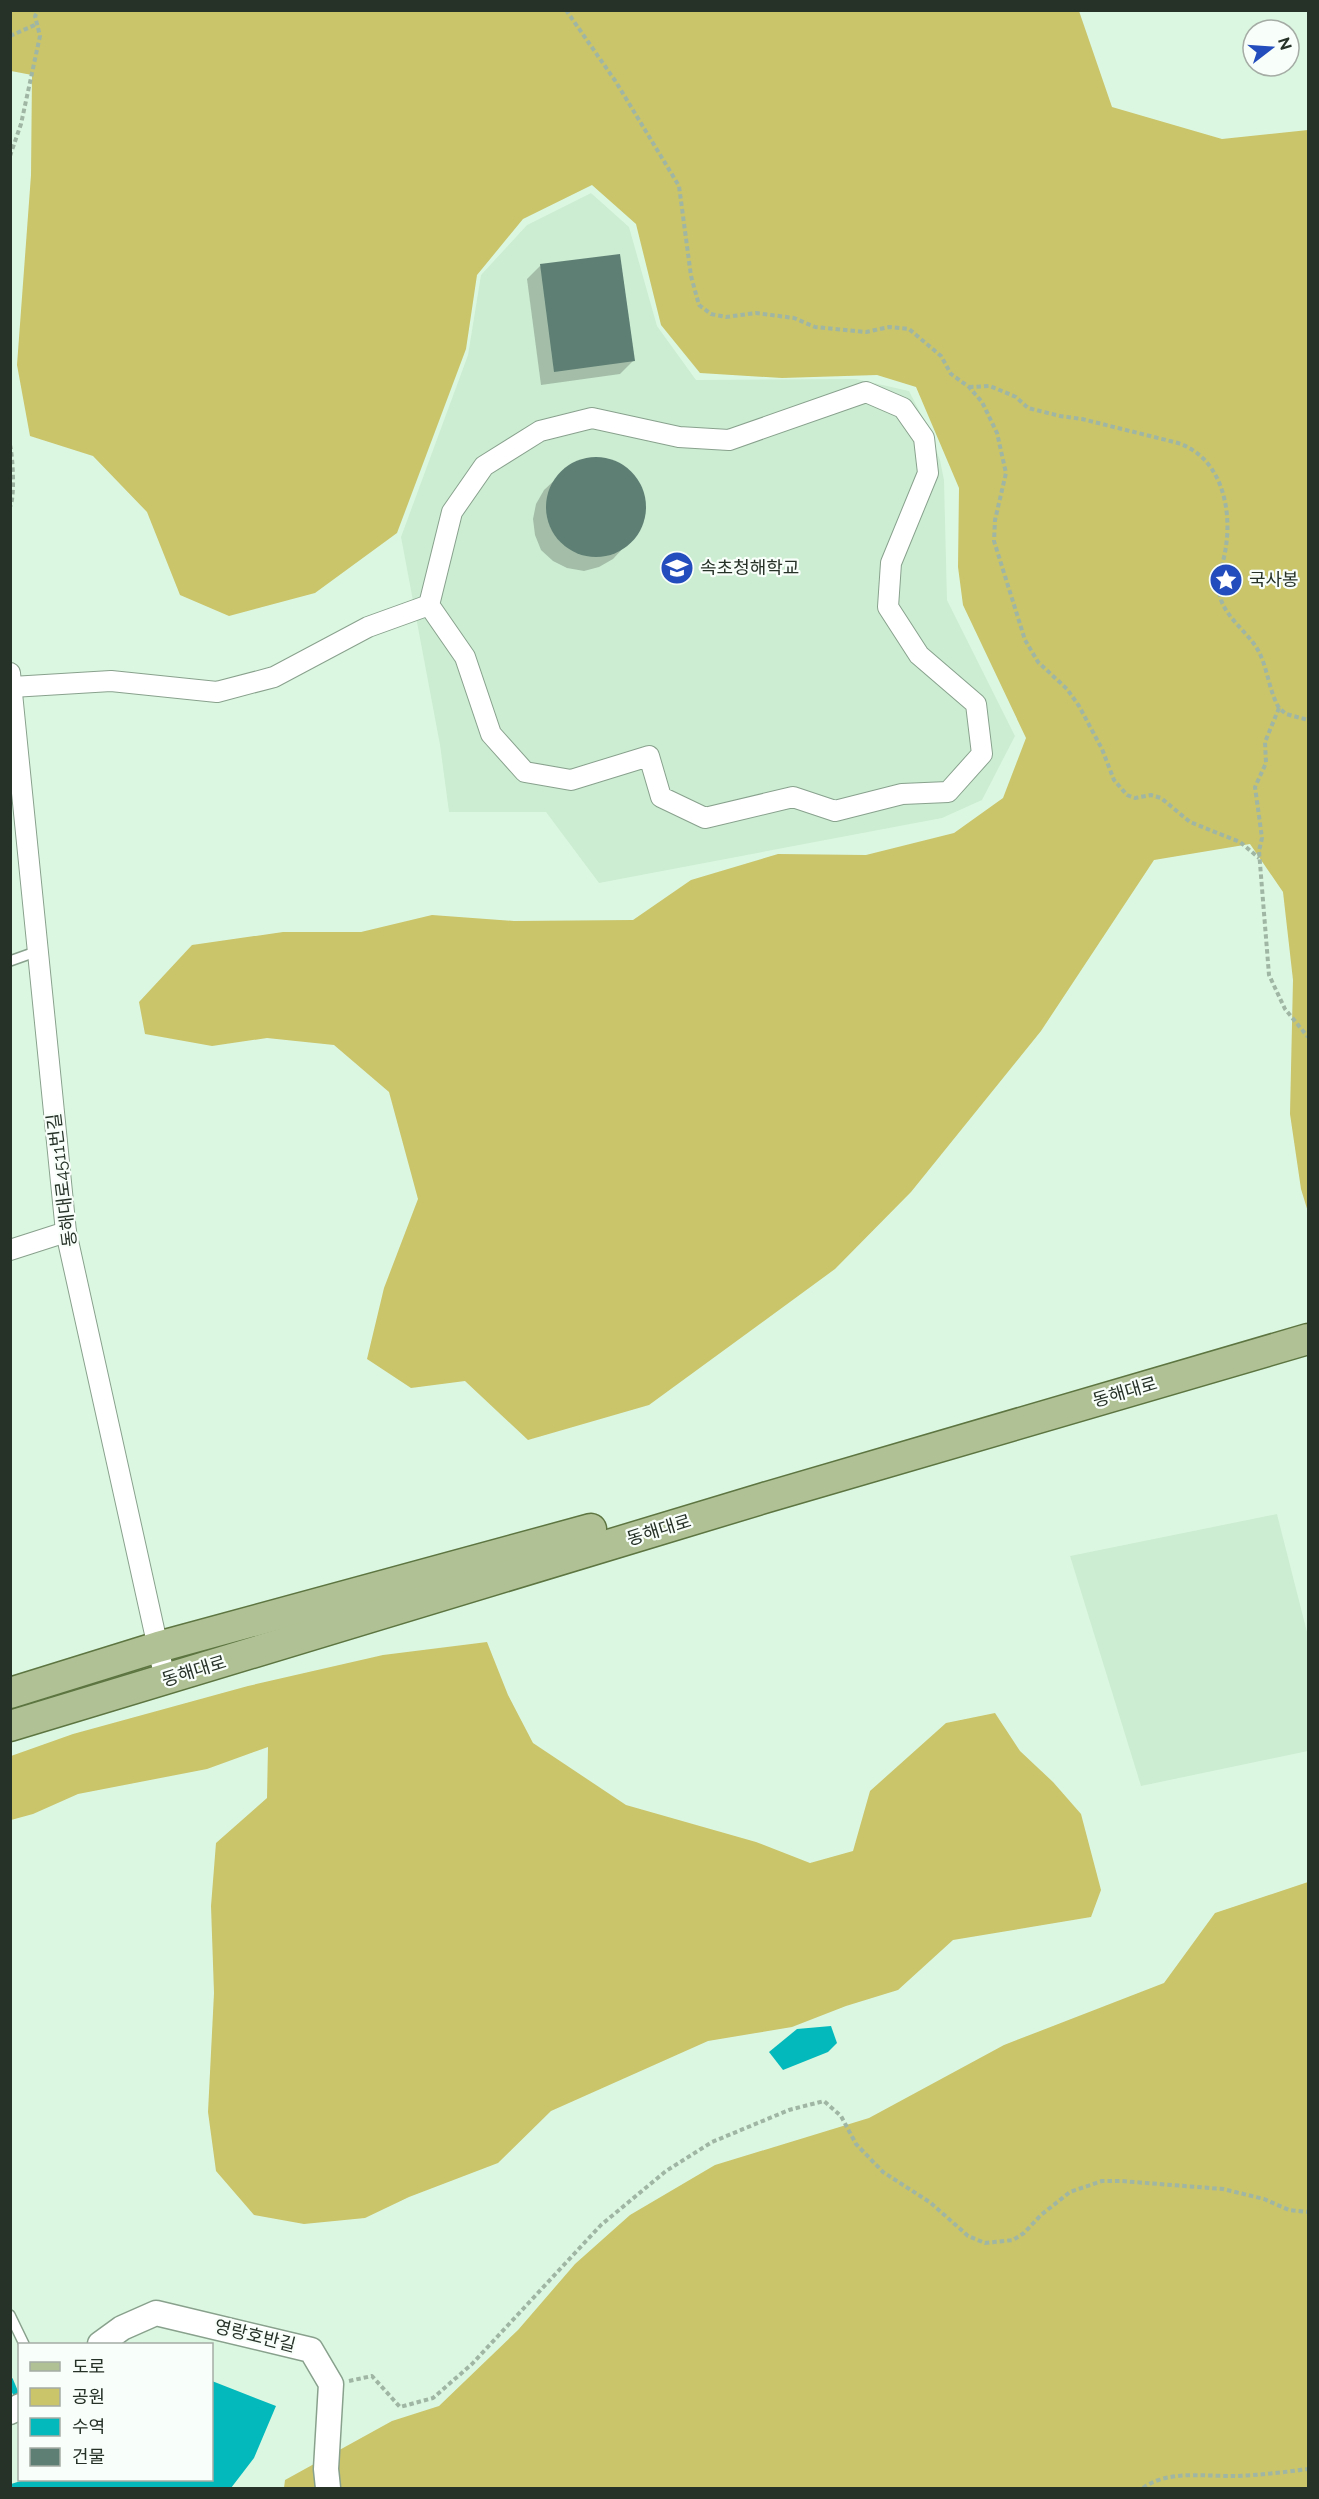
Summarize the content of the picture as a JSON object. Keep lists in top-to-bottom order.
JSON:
{
  "streets": {
    "main road": ["동해대로"],
    "street": ["동해대로4511번길", "영랑호반길"]
  },
  "crossings": [
    ["동해대로4511번길", "동해대로"]
  ],
  "places": {
    "school or university": ["속초청해학교"],
    "place": ["국사봉"]
  },
  "legend": [
    "도로",
    "공원",
    "수역",
    "건물"
  ],
  "north": "right"
}
